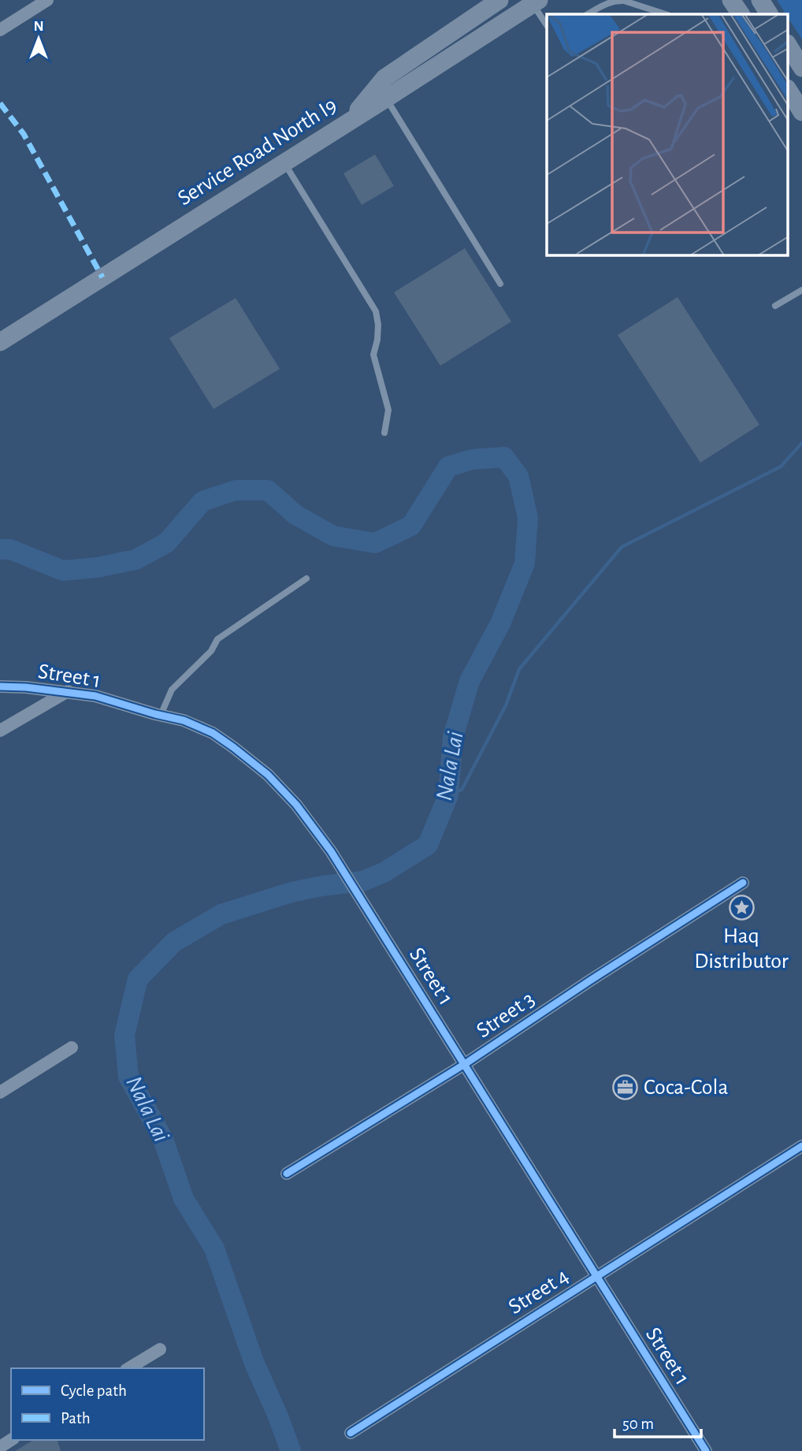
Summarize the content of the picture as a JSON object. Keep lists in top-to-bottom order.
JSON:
{
  "streets": {
    "main road": ["Service Road North I9"],
    "street": ["Street 1", "Street 3", "Street 4"]
  },
  "crossings": [
    ["Street 1", "Street 3"],
    ["Street 1", "Street 4"]
  ],
  "water": ["Nala Lai"],
  "places": {
    "place": ["Haq Distributor"],
    "office": ["Coca-Cola"]
  },
  "legend": ["Cycle path", "Path"],
  "scale_bar": "50 m",
  "north": "top"
}
